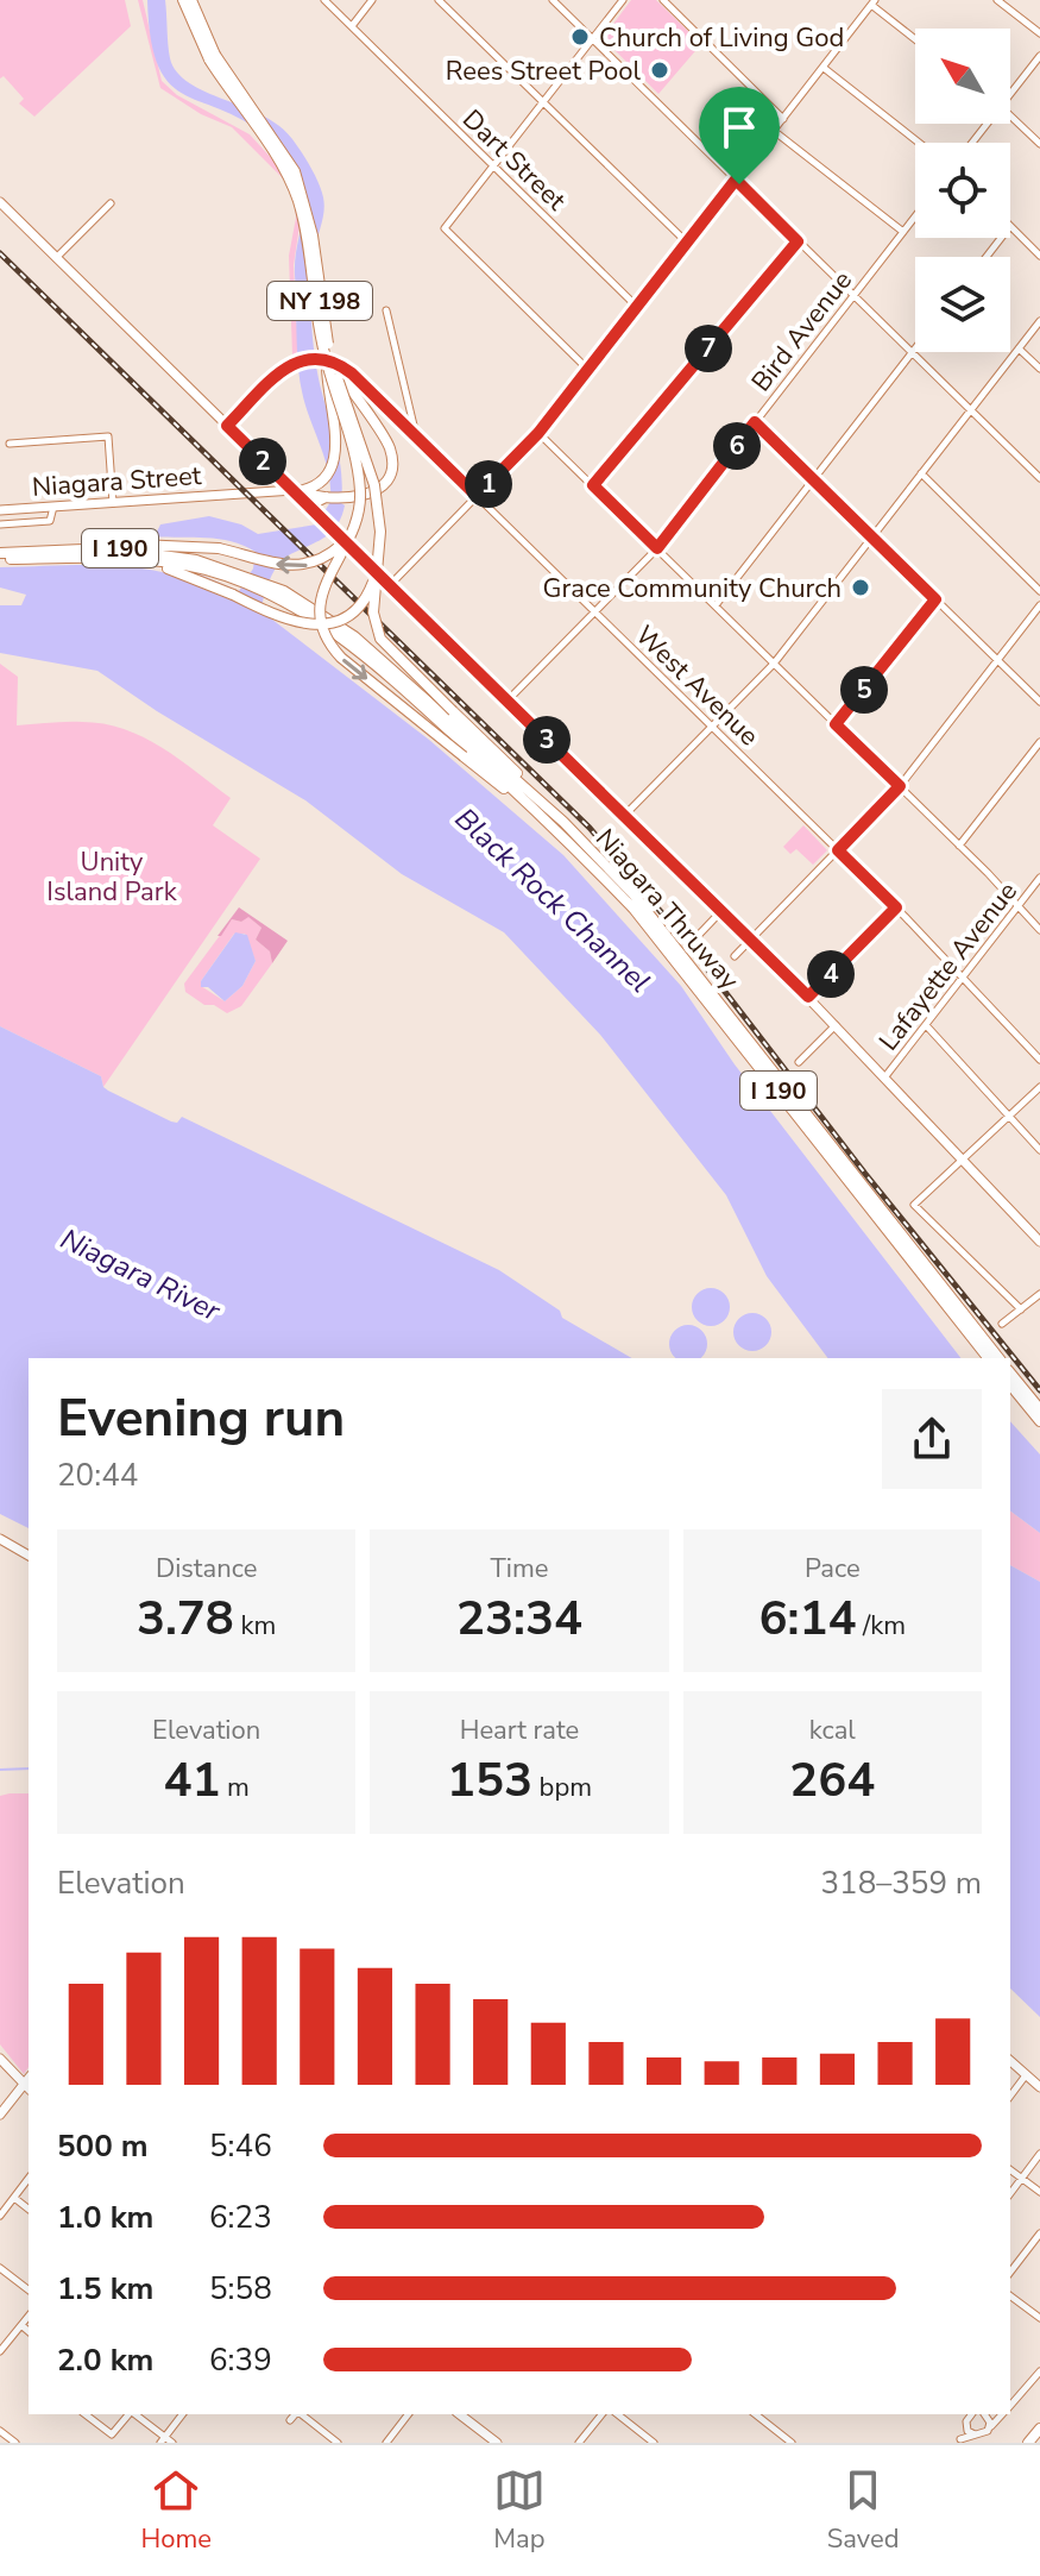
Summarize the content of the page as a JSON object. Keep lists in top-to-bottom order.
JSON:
{
  "streets": {
    "highway": ["NY 198", "I 190", "Niagara Thruway"],
    "main road": ["Niagara Street"],
    "street": [
      "Dart Street",
      "Bird Avenue",
      "West Avenue",
      "Lafayette Avenue"
    ]
  },
  "crossings": [
    ["NY 198", "West Avenue"],
    ["Bird Avenue", "West Avenue"],
    ["West Avenue", "Lafayette Avenue"]
  ],
  "water": ["Black Rock Channel", "Niagara River"],
  "parks": ["Unity Island Park"],
  "places": ["Church of Living God", "Rees Street Pool", "Grace Community Church"],
  "north": "top left",
  "page": {
    "pins": [
      "7",
      "6",
      "2",
      "1",
      "5",
      "3",
      "4"
    ],
    "heading": ["Evening run", "20:44"],
    "stats": [
      ["Distance", "3.78 km"],
      ["Time", "23:34"],
      ["Pace", "6:14 /km"],
      ["Elevation", "41 m"],
      ["Heart rate", "153 bpm"],
      ["kcal", "264"]
    ],
    "chart": ["Elevation", "318–359 m"],
    "list": [
      {
        "name": "500 m",
        "note": "5:46"
      },
      {
        "name": "1.0 km",
        "note": "6:23"
      },
      {
        "name": "1.5 km",
        "note": "5:58"
      },
      {
        "name": "2.0 km",
        "note": "6:39"
      }
    ],
    "tabs": ["Home", "Map", "Saved"]
  }
}
